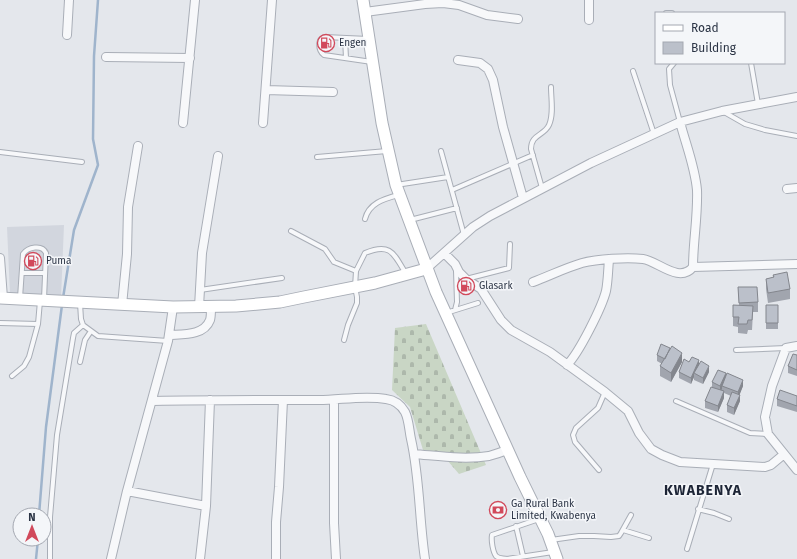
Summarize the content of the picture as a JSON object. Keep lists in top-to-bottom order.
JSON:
{
  "districts": ["KWABENYA"],
  "places": {
    "fuel station": ["Engen", "Puma", "Glasark"],
    "bank": ["Ga Rural Bank Limited, Kwabenya"]
  },
  "legend": ["Road", "Building"],
  "north": "top"
}
